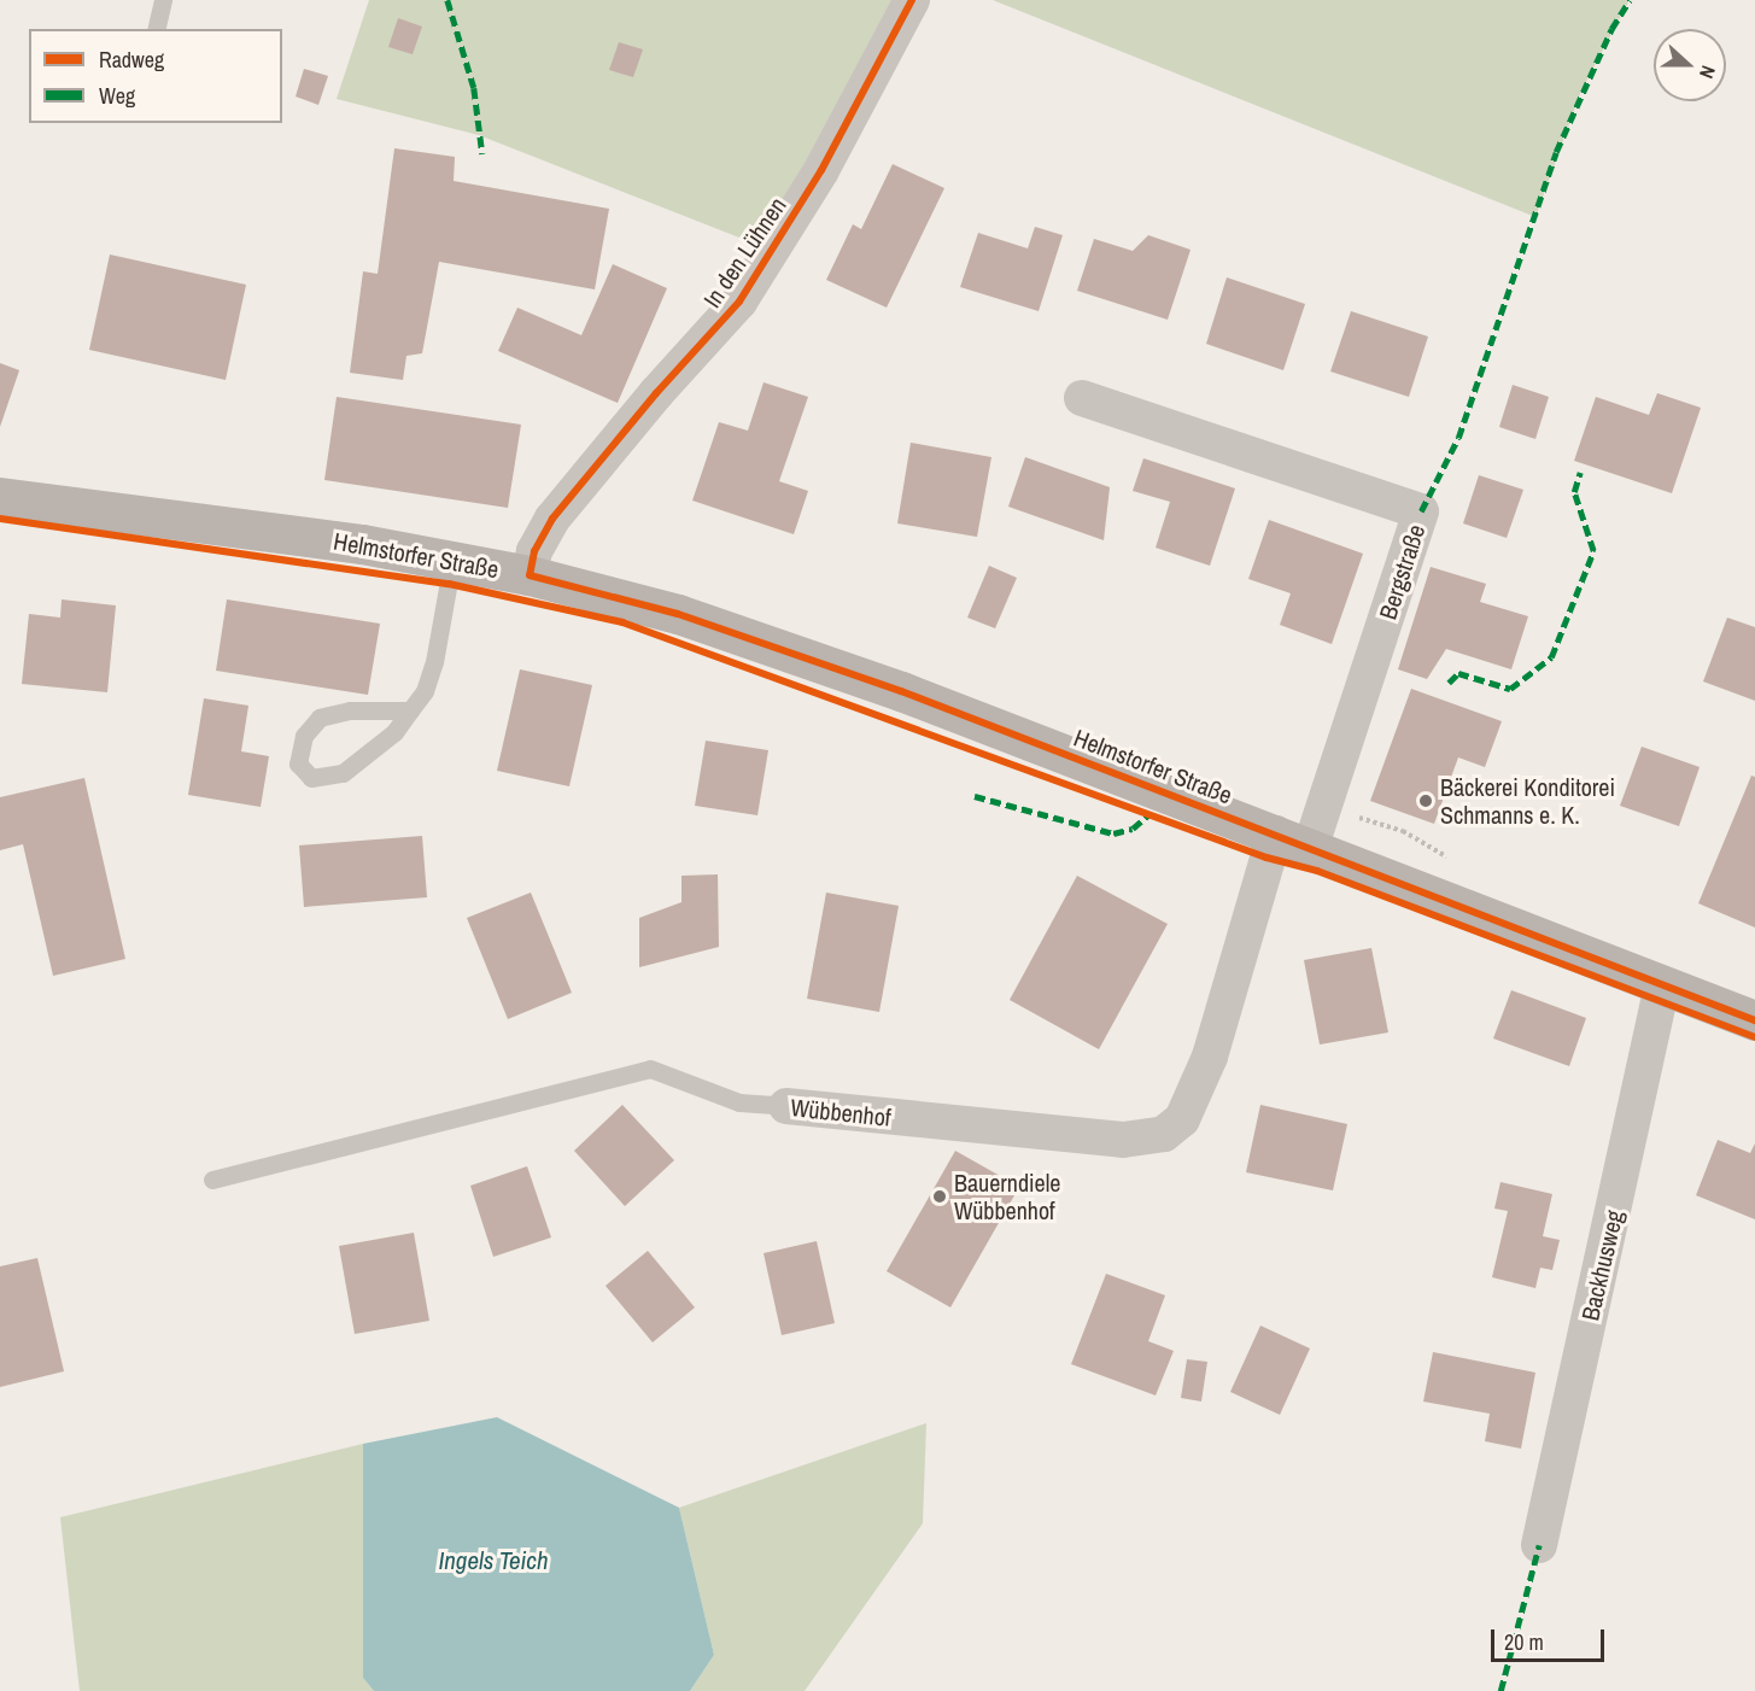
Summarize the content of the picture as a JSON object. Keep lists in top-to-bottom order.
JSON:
{
  "streets": {
    "main road": ["Helmstorfer Straße"],
    "street": [
      "In den Lühnen",
      "Bergstraße",
      "Wübbenhof",
      "Backhusweg"
    ]
  },
  "crossings": [
    ["In den Lühnen", "Helmstorfer Straße"],
    ["Helmstorfer Straße", "Bergstraße"],
    ["Helmstorfer Straße", "Wübbenhof"],
    ["Helmstorfer Straße", "Backhusweg"],
    ["Bergstraße", "Wübbenhof"]
  ],
  "water": ["Ingels Teich"],
  "places": ["Bäckerei Konditorei Schmanns e. K.", "Bauerndiele Wübbenhof"],
  "legend": ["Radweg", "Weg"],
  "scale_bar": "20 m",
  "north": "right"
}
